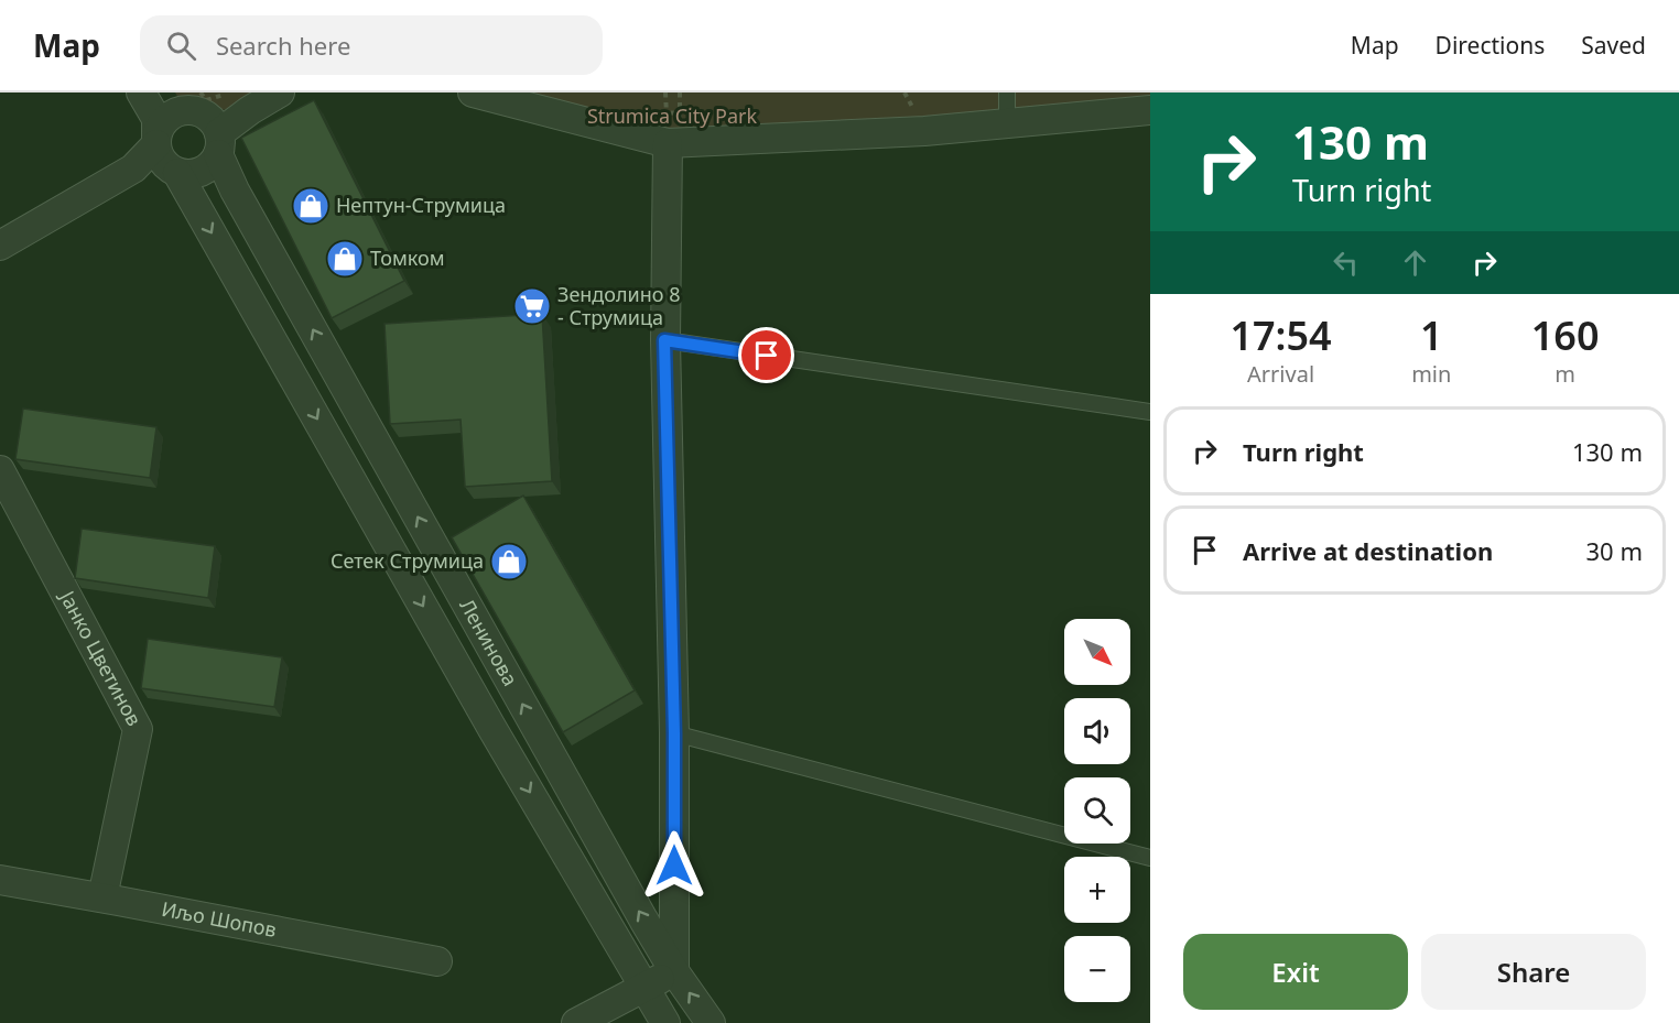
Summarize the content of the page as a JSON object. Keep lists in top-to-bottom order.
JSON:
{
  "streets": {
    "street": ["Ленинова", "Јанко Цветинов", "Иљо Шопов"]
  },
  "crossings": [
    ["Јанко Цветинов", "Иљо Шопов"]
  ],
  "parks": ["Strumica City Park"],
  "places": {
    "shop": ["Нептун-Струмица", "Томком", "Сетек Струмица"],
    "supermarket": ["Зендолино 8 - Струмица"]
  },
  "north": "bottom right",
  "page": {
    "header": "Map",
    "search": "Search here",
    "nav": ["Map", "Directions", "Saved"],
    "turn": ["130 m", "Turn right"],
    "eta": [
      "17:54",
      "Arrival",
      "1",
      "min",
      "160",
      "m"
    ],
    "list": [
      {
        "name": "Turn right",
        "value": "130 m"
      },
      {
        "name": "Arrive at destination",
        "value": "30 m"
      }
    ],
    "map_buttons": ["+", "−"],
    "buttons": ["Exit", "Share"]
  }
}
